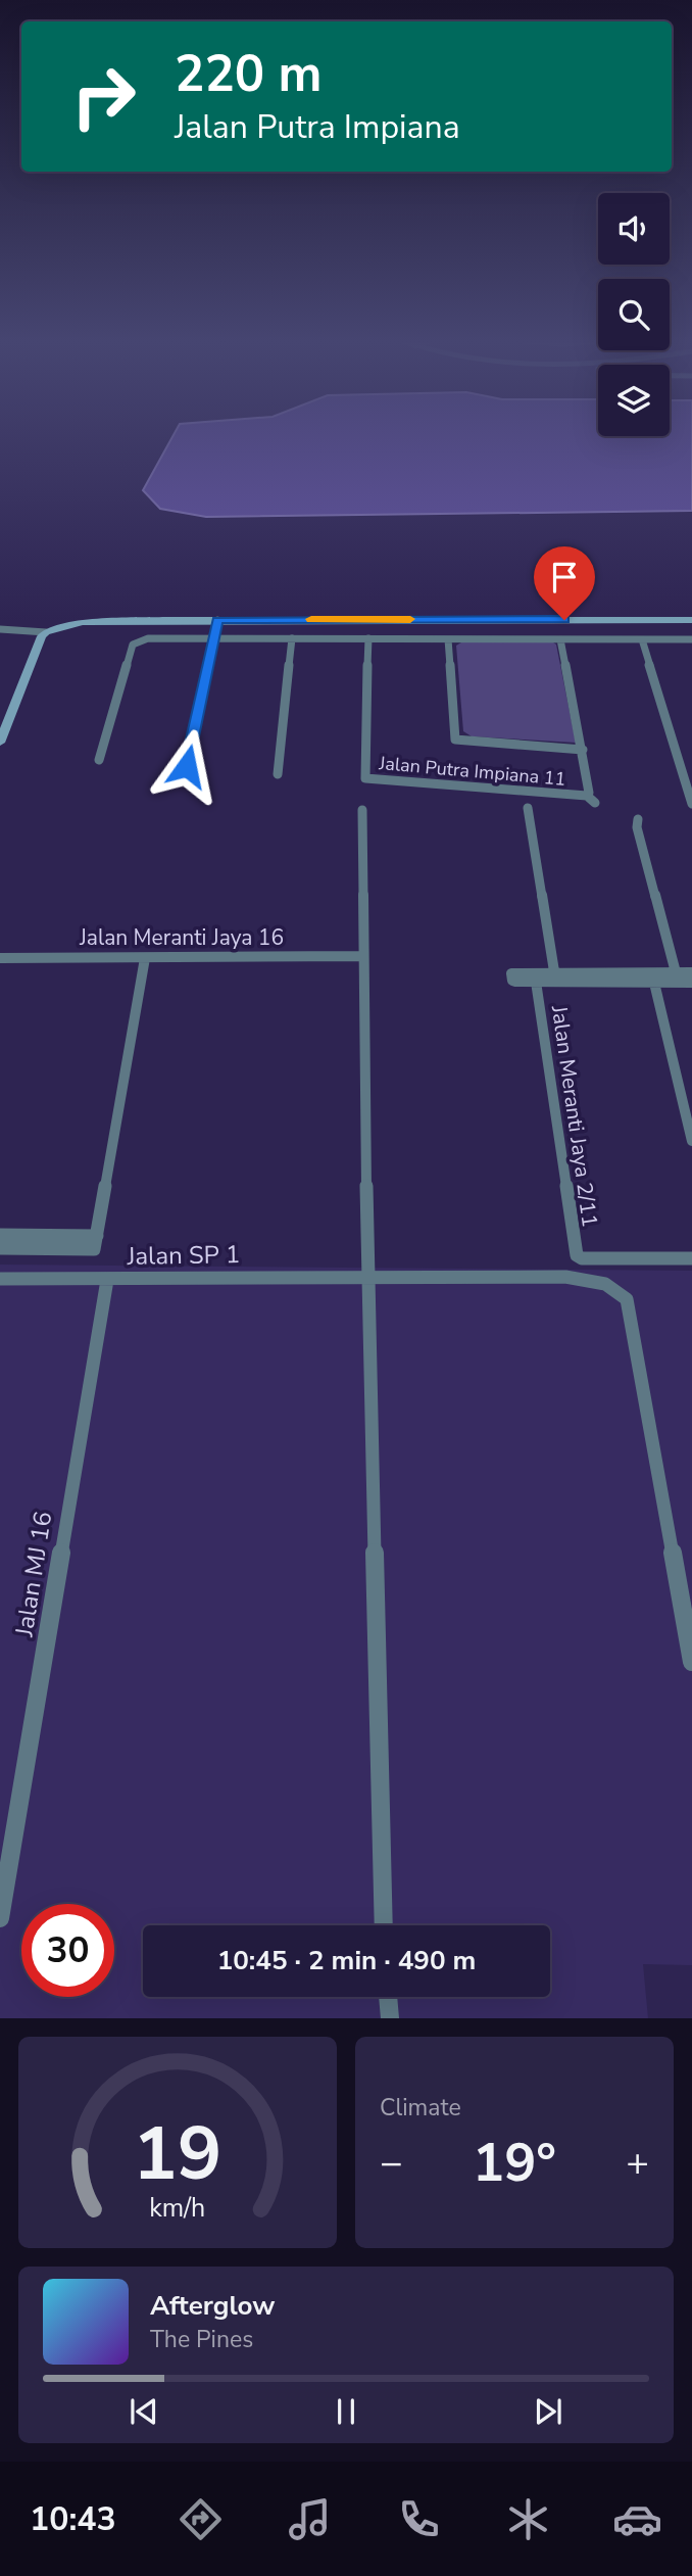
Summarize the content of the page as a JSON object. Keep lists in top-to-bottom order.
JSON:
{
  "streets": {
    "street": [
      "Jalan Putra Impiana 11",
      "Jalan Meranti Jaya 16",
      "Jalan Meranti Jaya 2/11",
      "Jalan SP 1",
      "Jalan MJ 16"
    ]
  },
  "crossings": [
    ["Jalan SP 1", "Jalan MJ 16"]
  ],
  "page": {
    "turn": ["220 m", "Jalan Putra Impiana"],
    "limit": "30",
    "trip": "10:45 · 2 min · 490 m",
    "tile": "Climate",
    "heat": ["−", "19°", "+"],
    "song": ["Afterglow", "The Pines"],
    "tabs": "10:43",
    "gauge": ["19", "km/h"]
  }
}
